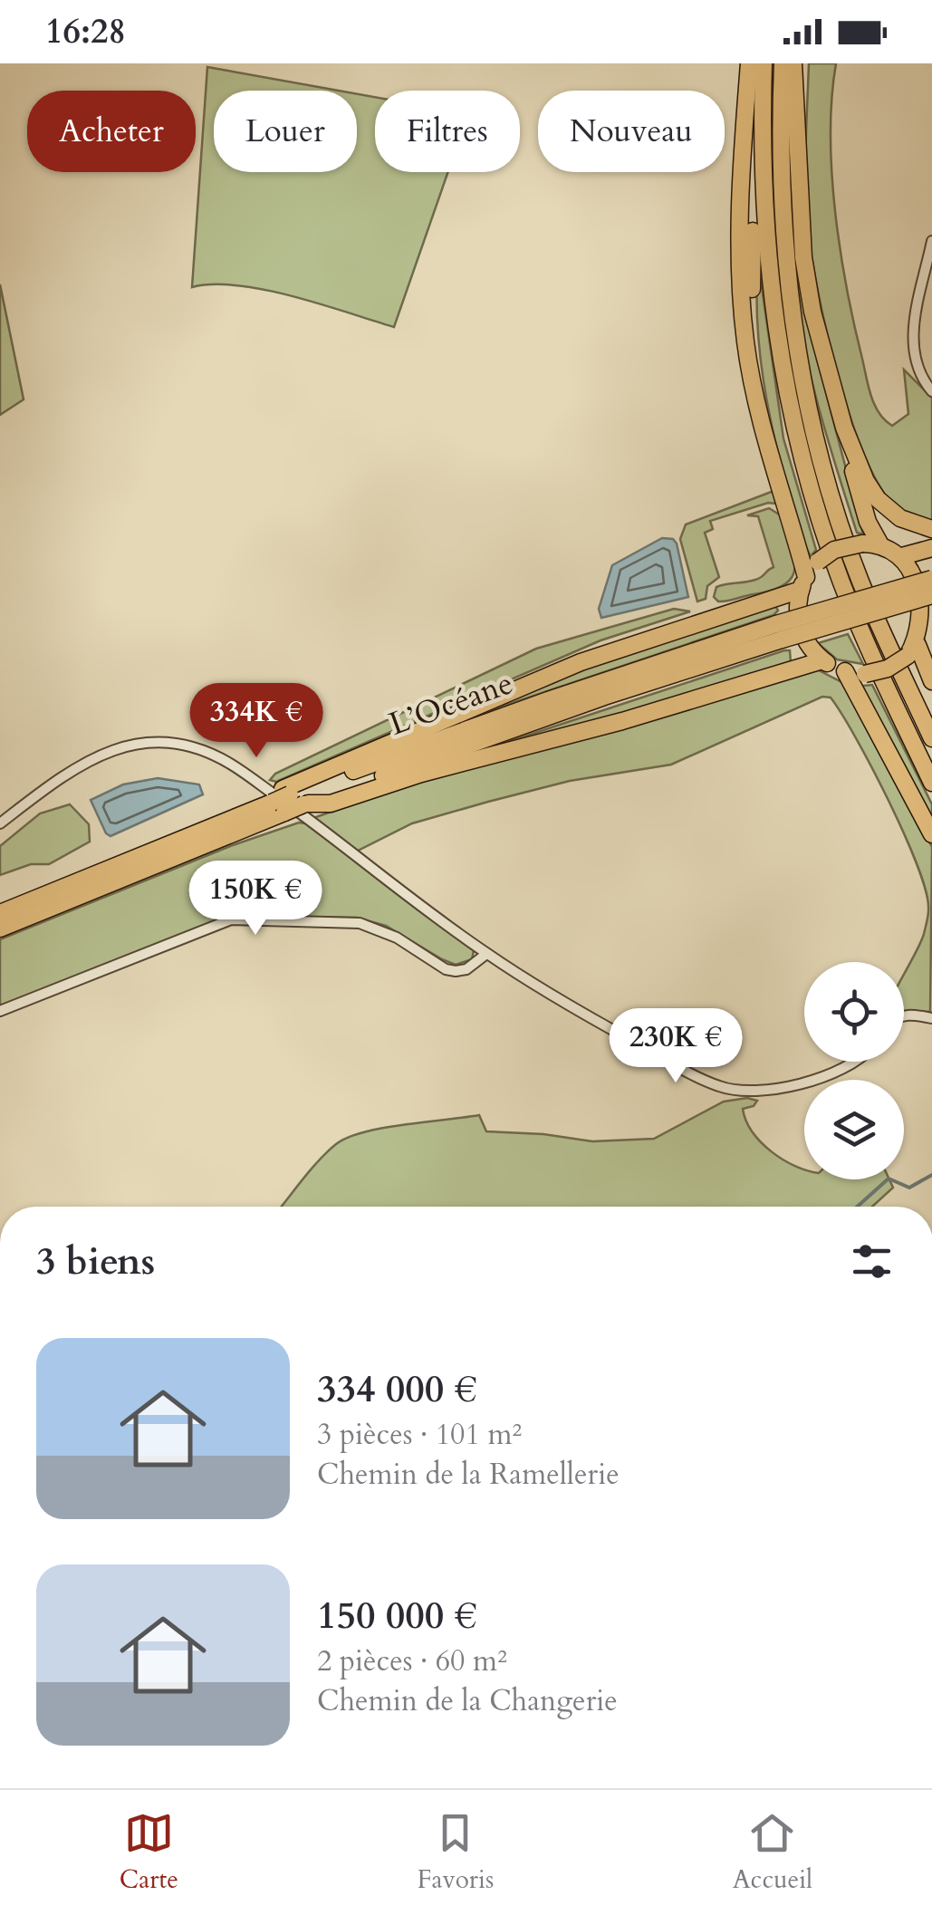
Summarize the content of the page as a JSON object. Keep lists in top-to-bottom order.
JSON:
{
  "streets": {
    "highway": ["L’Océane"]
  },
  "page": {
    "status": "16:28",
    "chip": [
      "Acheter",
      "Louer",
      "Filtres",
      "Nouveau"
    ],
    "price": ["334K €", "150K €", "230K €"],
    "heading": "3 biens",
    "list": [
      {
        "name": "334 000 €",
        "note": "3 pièces · 101 m² · Chemin de la Ramellerie"
      },
      {
        "name": "150 000 €",
        "note": "2 pièces · 60 m² · Chemin de la Changerie"
      }
    ],
    "tabs": ["Carte", "Favoris", "Accueil"]
  }
}
